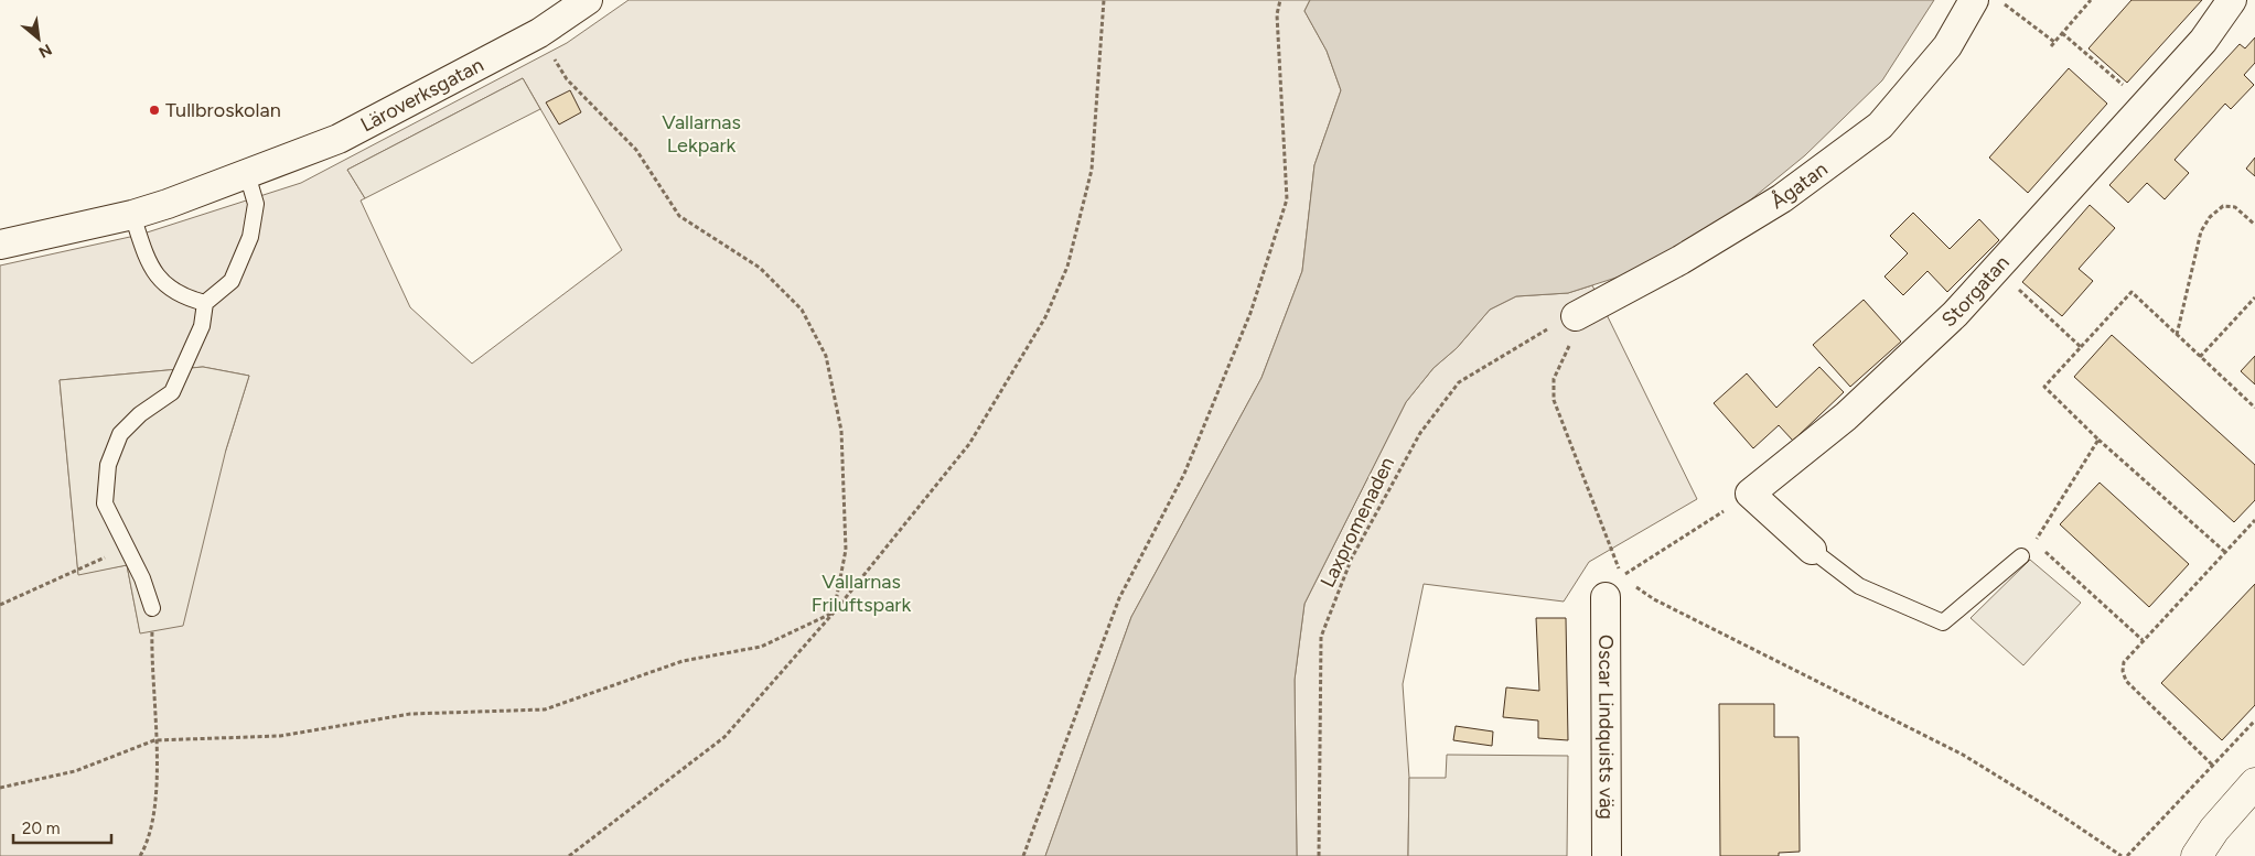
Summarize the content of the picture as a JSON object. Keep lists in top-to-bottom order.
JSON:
{
  "streets": {
    "street": [
      "Läroverksgatan",
      "Ågatan",
      "Storgatan",
      "Oscar Lindquists väg"
    ],
    "path": ["Laxpromenaden"]
  },
  "crossings": [
    ["Ågatan", "Laxpromenaden"]
  ],
  "parks": ["Vallarnas Lekpark", "Vallarnas Friluftspark"],
  "places": ["Tullbroskolan"],
  "scale_bar": "20 m",
  "north": "bottom right"
}
